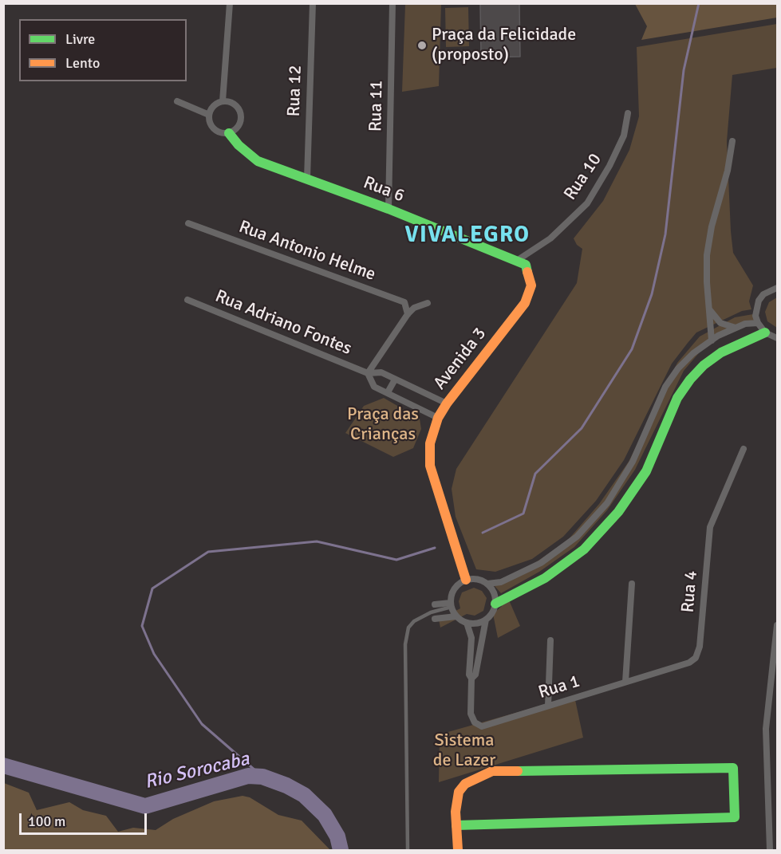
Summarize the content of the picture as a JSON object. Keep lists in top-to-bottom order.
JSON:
{
  "streets": {
    "street": [
      "Rua 12",
      "Rua 11",
      "Rua 10",
      "Rua 6",
      "Rua Antonio Helme",
      "Rua Adriano Fontes",
      "Avenida 3",
      "Rua 4",
      "Rua 1"
    ]
  },
  "crossings": [
    ["Rua 12", "Rua 6"],
    ["Rua 11", "Rua 6"],
    ["Rua 10", "Rua 6"],
    ["Rua 6", "Avenida 3"],
    ["Rua Adriano Fontes", "Avenida 3"],
    ["Rua 4", "Rua 1"]
  ],
  "districts": ["VIVALEGRO"],
  "water": ["Rio Sorocaba"],
  "parks": ["Praça das Crianças", "Sistema de Lazer"],
  "places": ["Praça da Felicidade (proposto)"],
  "legend": ["Livre", "Lento"],
  "scale_bar": "100 m"
}
